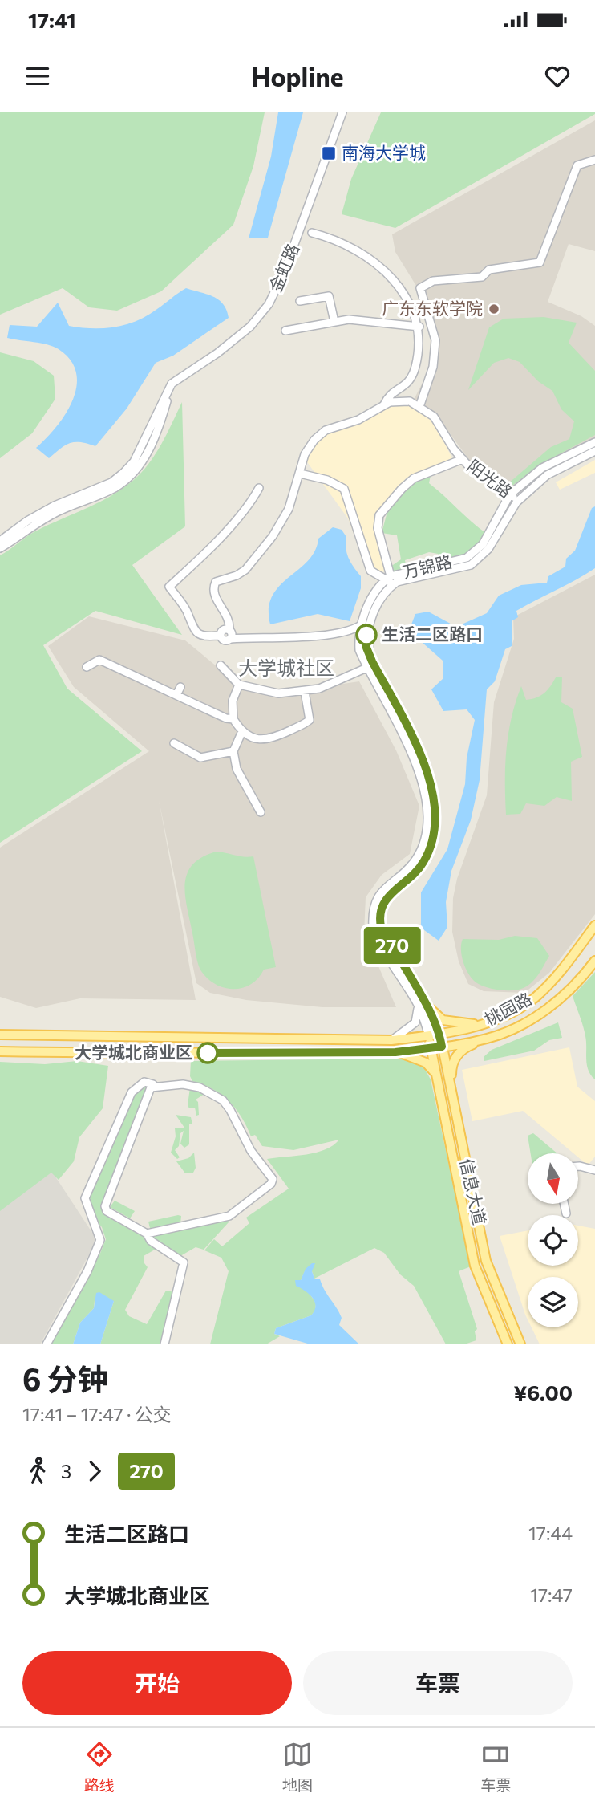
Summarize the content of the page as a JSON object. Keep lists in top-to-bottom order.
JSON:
{
  "streets": {
    "main road": ["桃园路", "信息大道"],
    "street": ["金虹路", "阳光路", "万锦路"]
  },
  "crossings": [
    ["阳光路", "万锦路"],
    ["万锦路", "桃园路"],
    ["万锦路", "信息大道"],
    ["桃园路", "信息大道"]
  ],
  "districts": ["大学城社区"],
  "places": {
    "transit": ["南海大学城"],
    "other": ["广东东软学院", "生活二区路口", "大学城北商业区"]
  },
  "lines": ["bus line 270"],
  "north": "bottom",
  "page": {
    "status": "17:41",
    "header": "Hopline",
    "on_map": "270",
    "heading": ["6 分钟", "17:41 – 17:47 · 公交", "¥6.00"],
    "legs": ["3", "270"],
    "list": [
      {
        "name": "生活二区路口",
        "value": "17:44"
      },
      {
        "name": "大学城北商业区",
        "value": "17:47"
      }
    ],
    "buttons": ["开始", "车票"],
    "tabs": ["路线", "地图", "车票"]
  }
}
